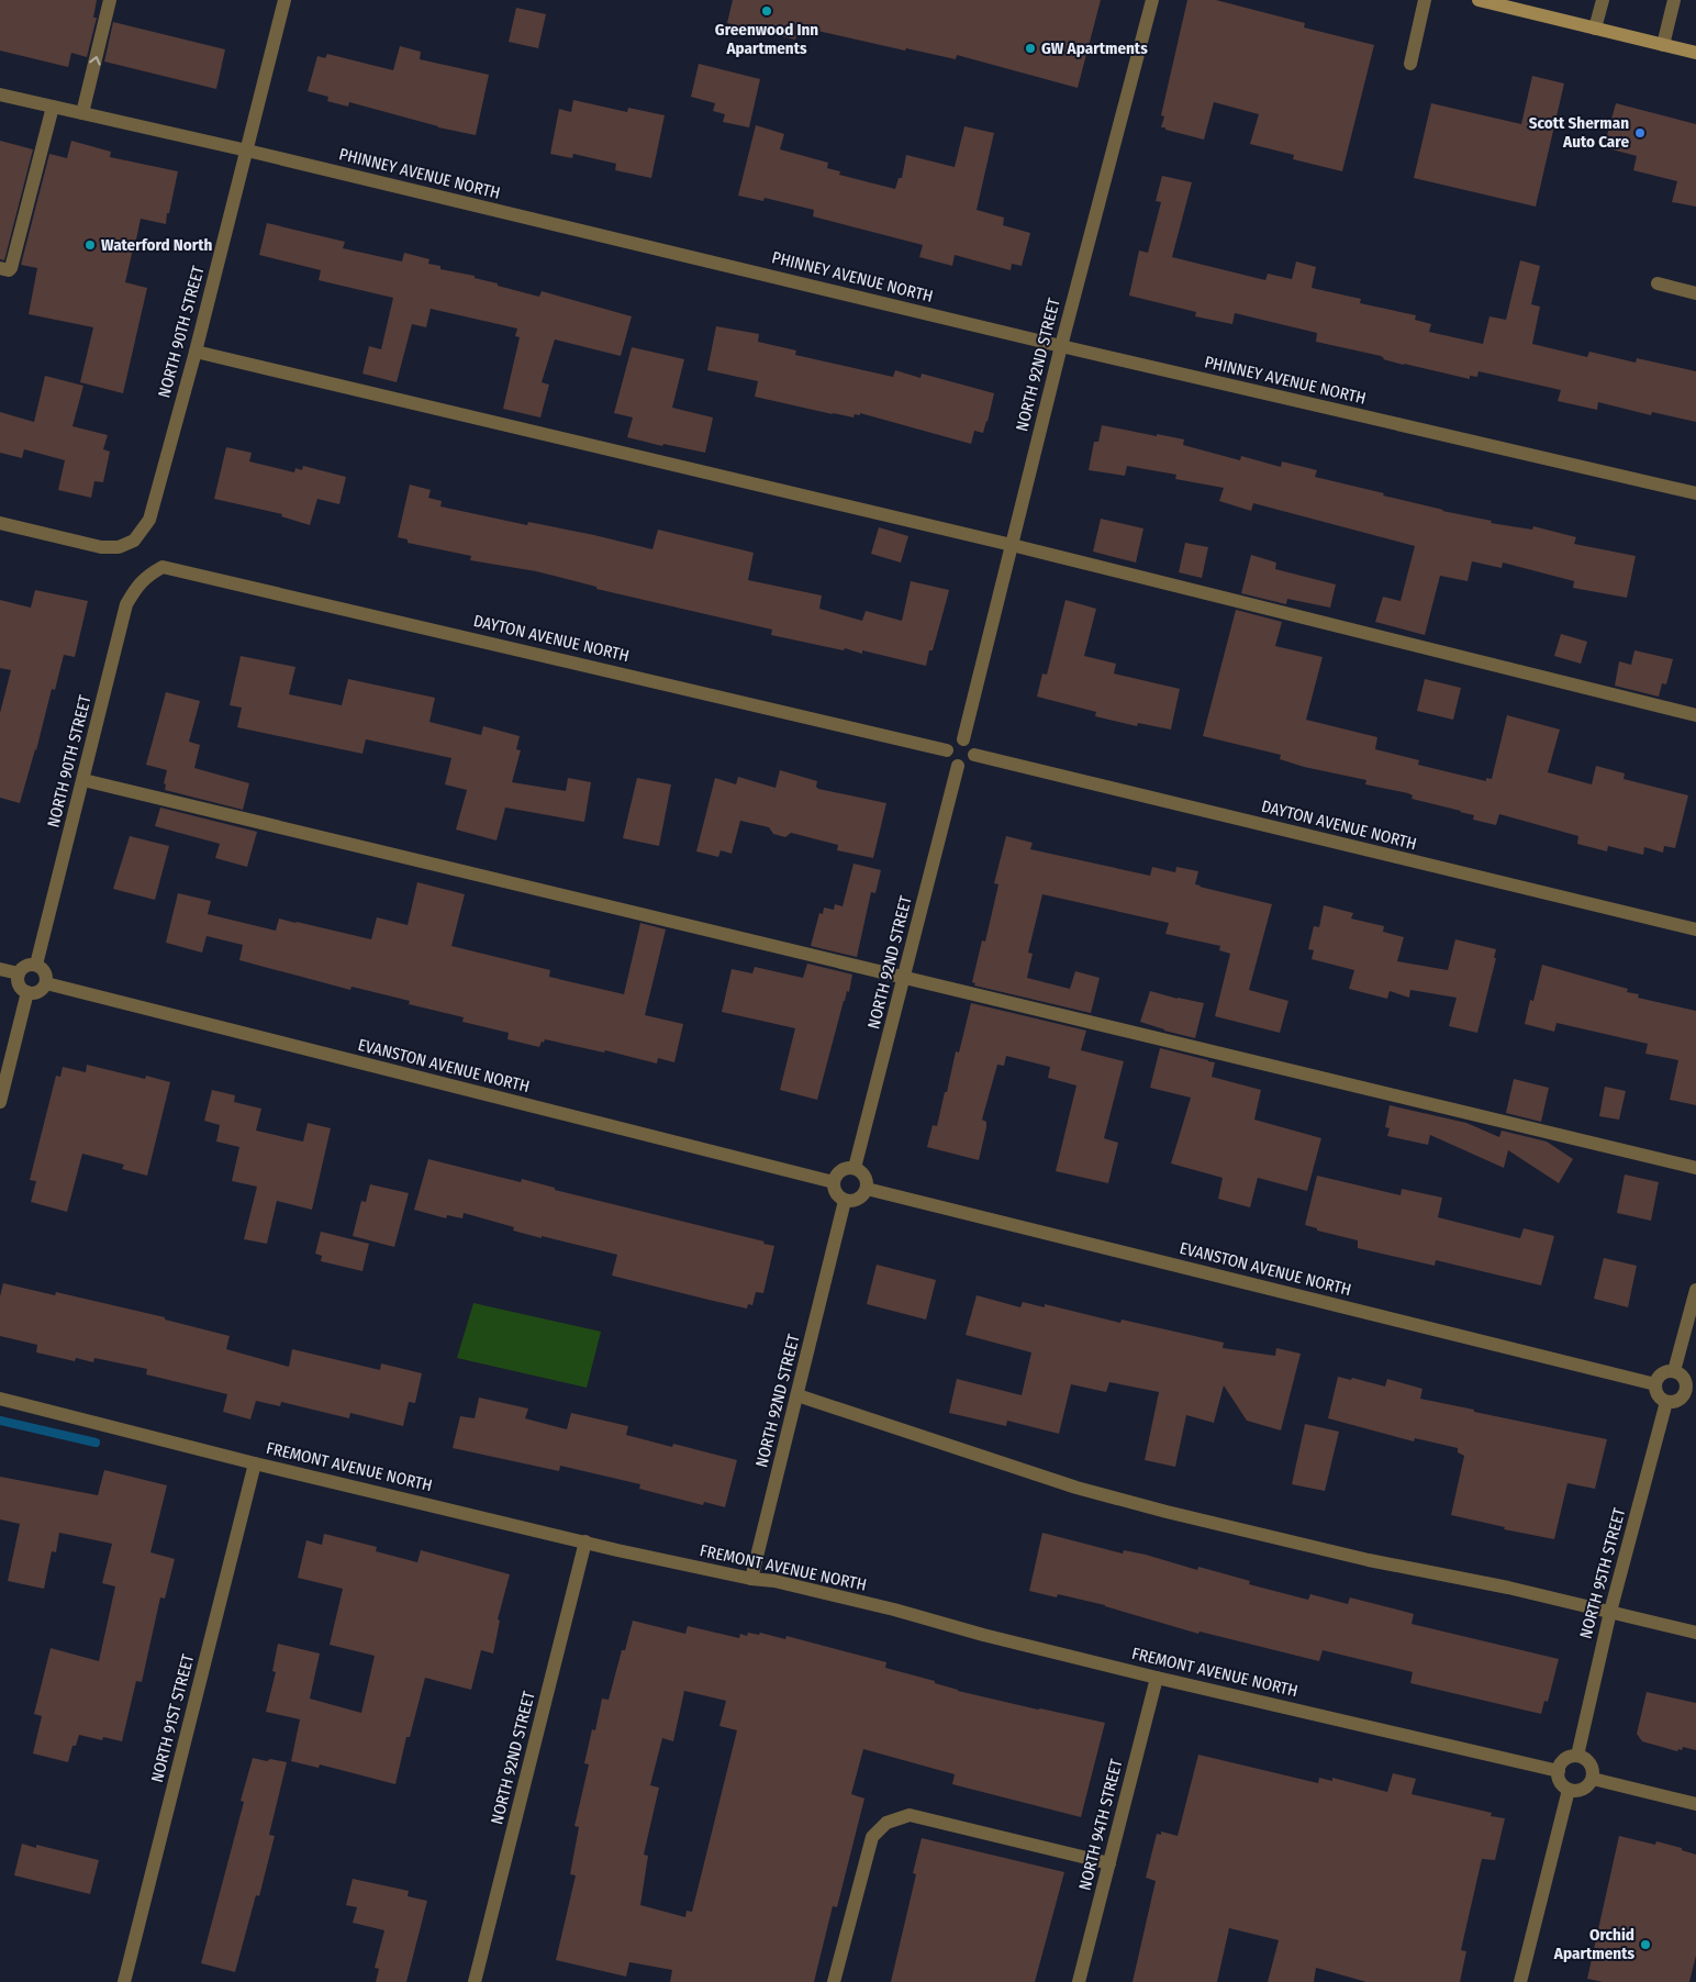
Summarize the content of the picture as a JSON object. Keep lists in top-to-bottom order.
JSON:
{
  "streets": {
    "street": [
      "PHINNEY AVENUE NORTH",
      "NORTH 90TH STREET",
      "NORTH 92ND STREET",
      "DAYTON AVENUE NORTH",
      "EVANSTON AVENUE NORTH",
      "FREMONT AVENUE NORTH",
      "NORTH 95TH STREET",
      "NORTH 91ST STREET",
      "NORTH 94TH STREET"
    ]
  },
  "crossings": [
    ["PHINNEY AVENUE NORTH", "NORTH 90TH STREET"],
    ["PHINNEY AVENUE NORTH", "NORTH 92ND STREET"],
    ["NORTH 90TH STREET", "DAYTON AVENUE NORTH"],
    ["NORTH 90TH STREET", "EVANSTON AVENUE NORTH"],
    ["NORTH 92ND STREET", "DAYTON AVENUE NORTH"],
    ["NORTH 92ND STREET", "EVANSTON AVENUE NORTH"],
    ["NORTH 92ND STREET", "FREMONT AVENUE NORTH"],
    ["EVANSTON AVENUE NORTH", "NORTH 95TH STREET"],
    ["FREMONT AVENUE NORTH", "NORTH 95TH STREET"],
    ["FREMONT AVENUE NORTH", "NORTH 91ST STREET"],
    ["FREMONT AVENUE NORTH", "NORTH 94TH STREET"]
  ],
  "places": [
    "Greenwood Inn Apartments",
    "GW Apartments",
    "Scott Sherman Auto Care",
    "Waterford North",
    "Orchid Apartments"
  ]
}
